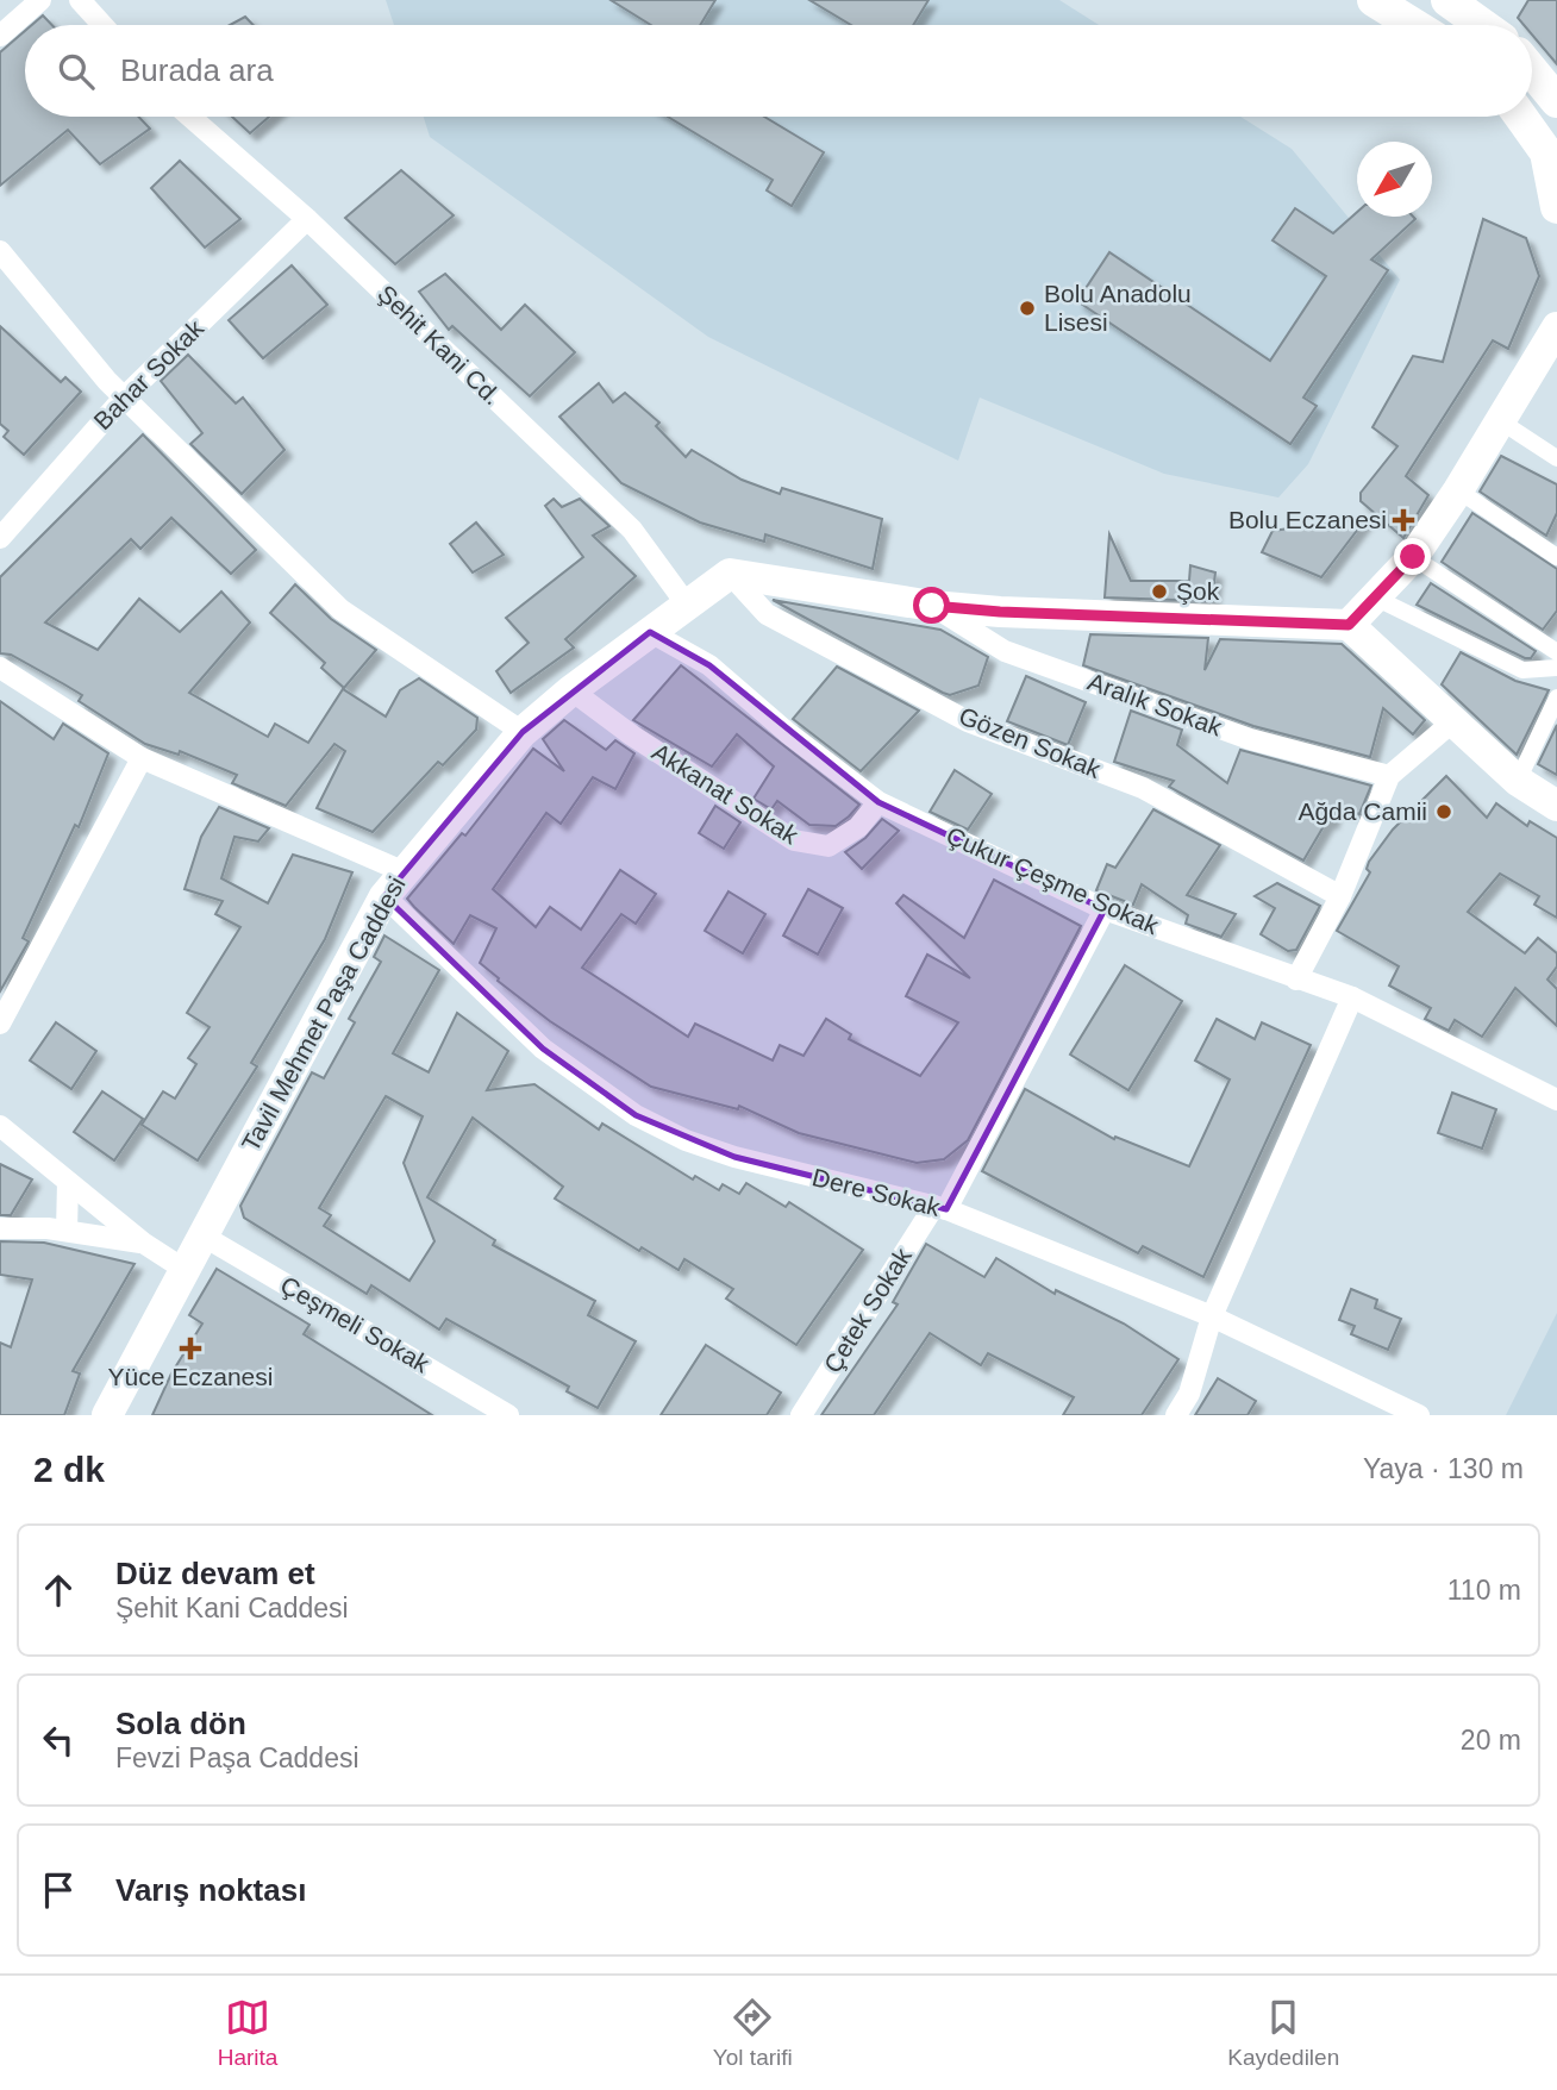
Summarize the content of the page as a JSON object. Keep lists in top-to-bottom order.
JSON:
{
  "streets": {
    "main road": ["Tavil Mehmet Paşa Caddesi"],
    "street": [
      "Şehit Kani Cd.",
      "Bahar Sokak",
      "Aralık Sokak",
      "Gözen Sokak",
      "Akkanat Sokak",
      "Çukur Çeşme Sokak",
      "Dere Sokak",
      "Çetek Sokak",
      "Çeşmeli Sokak"
    ]
  },
  "crossings": [
    ["Şehit Kani Cd.", "Bahar Sokak"],
    ["Şehit Kani Cd.", "Tavil Mehmet Paşa Caddesi"],
    ["Gözen Sokak", "Tavil Mehmet Paşa Caddesi"],
    ["Akkanat Sokak", "Çukur Çeşme Sokak"],
    ["Akkanat Sokak", "Tavil Mehmet Paşa Caddesi"],
    ["Çukur Çeşme Sokak", "Tavil Mehmet Paşa Caddesi"],
    ["Çukur Çeşme Sokak", "Çetek Sokak"],
    ["Tavil Mehmet Paşa Caddesi", "Dere Sokak"],
    ["Tavil Mehmet Paşa Caddesi", "Çeşmeli Sokak"],
    ["Dere Sokak", "Çetek Sokak"]
  ],
  "places": {
    "other": ["Bolu Anadolu Lisesi", "Şok", "Ağda Camii"],
    "health": ["Bolu Eczanesi", "Yüce Eczanesi"]
  },
  "north": "bottom left",
  "page": {
    "search": "Burada ara",
    "heading": ["2 dk", "Yaya · 130 m"],
    "list": [
      ["Düz devam et", "Şehit Kani Caddesi", "110 m"],
      ["Sola dön", "Fevzi Paşa Caddesi", "20 m"],
      "Varış noktası"
    ],
    "nav": ["Harita", "Yol tarifi", "Kaydedilen"]
  }
}
